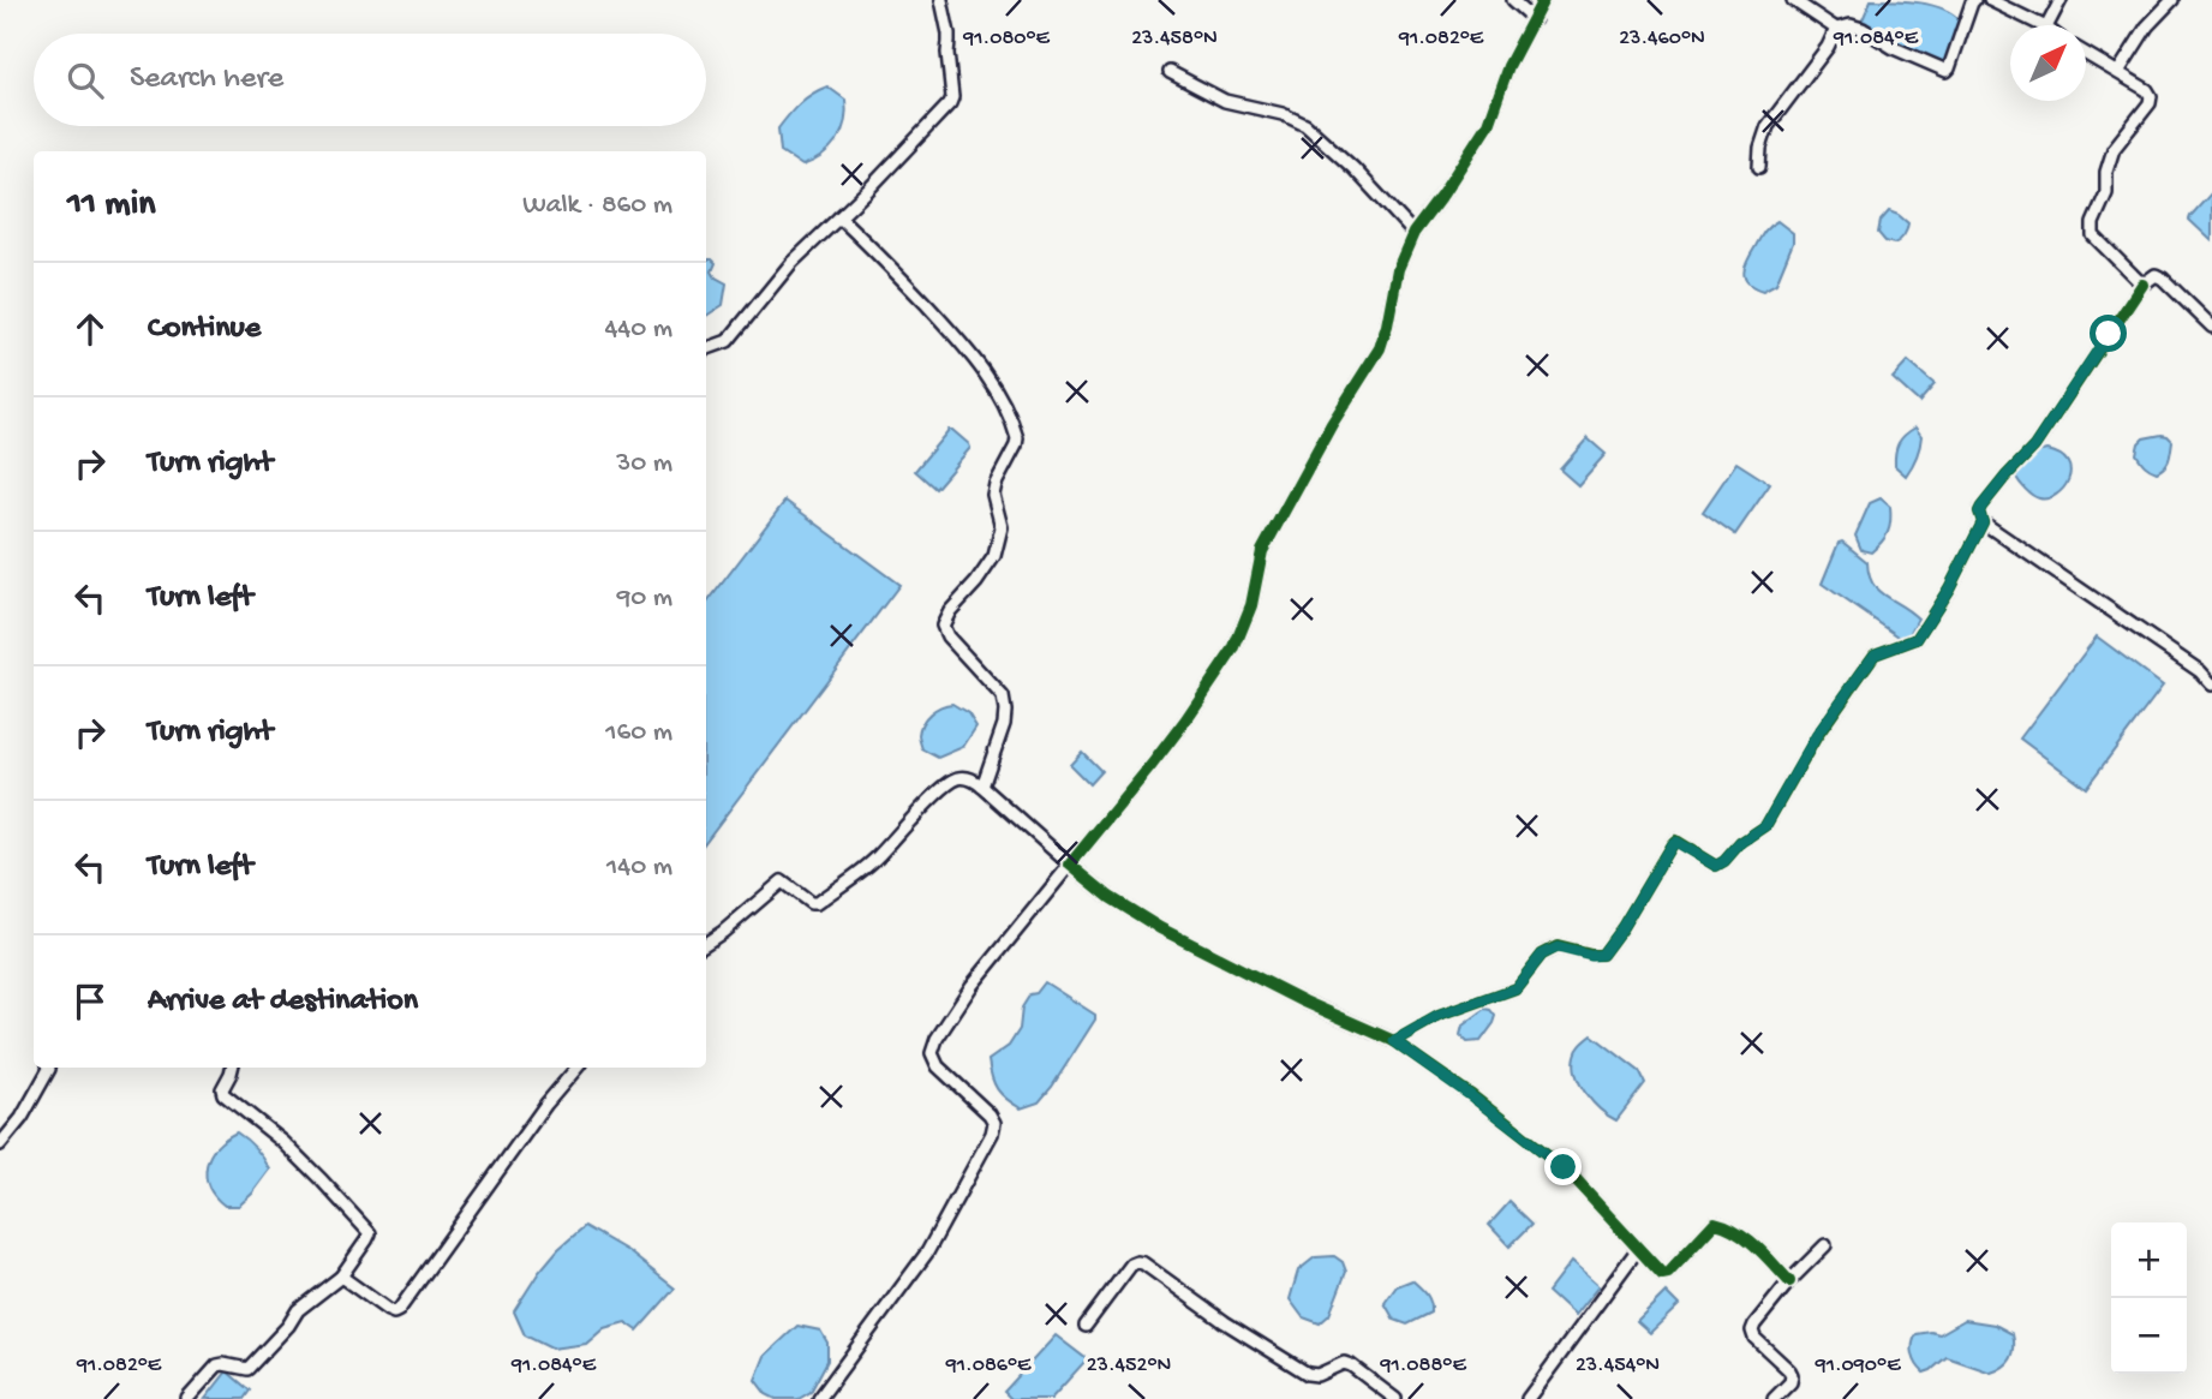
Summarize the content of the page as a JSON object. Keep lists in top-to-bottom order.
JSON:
{
  "north": "top right",
  "page": {
    "search": "Search here",
    "heading": ["11 min", "Walk · 860 m"],
    "list": [
      ["Continue", "440 m"],
      ["Turn right", "30 m"],
      ["Turn left", "90 m"],
      ["Turn right", "160 m"],
      ["Turn left", "140 m"],
      "Arrive at destination"
    ],
    "map_buttons": ["+", "−"]
  },
  "coordinates": [
    "23.458°N",
    "23.460°N",
    "91.080°E",
    "91.082°E",
    "91.084°E",
    "91.086°E",
    "91.088°E",
    "91.090°E",
    "23.452°N",
    "23.454°N"
  ]
}
